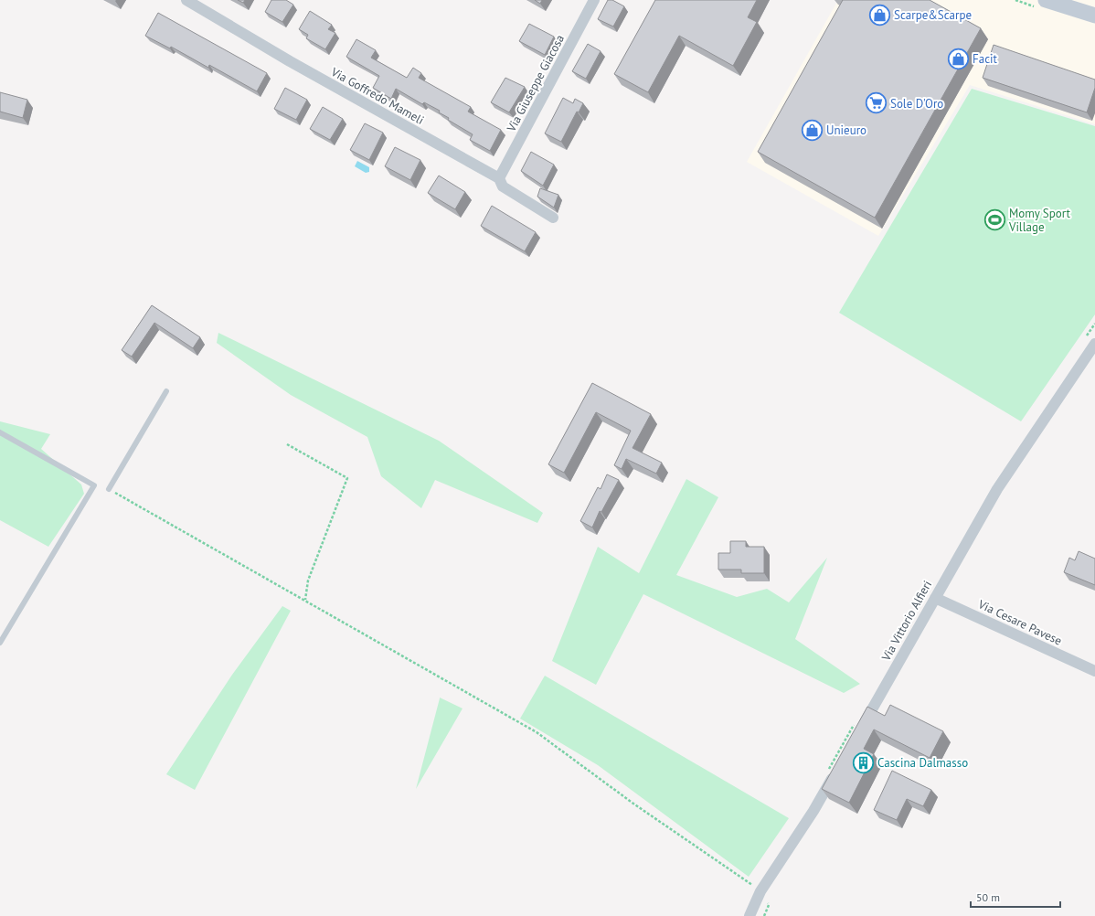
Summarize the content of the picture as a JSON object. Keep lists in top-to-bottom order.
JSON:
{
  "streets": {
    "street": [
      "Via Giuseppe Giacosa",
      "Via Goffredo Mameli",
      "Via Vittorio Alfieri",
      "Via Cesare Pavese"
    ]
  },
  "crossings": [
    ["Via Giuseppe Giacosa", "Via Goffredo Mameli"],
    ["Via Vittorio Alfieri", "Via Cesare Pavese"]
  ],
  "places": {
    "shop": ["Scarpe&Scarpe", "Facit", "Unieuro"],
    "supermarket": ["Sole D'Oro"],
    "sports": ["Momy Sport Village"],
    "building": ["Cascina Dalmasso"]
  },
  "scale_bar": "50 m"
}
